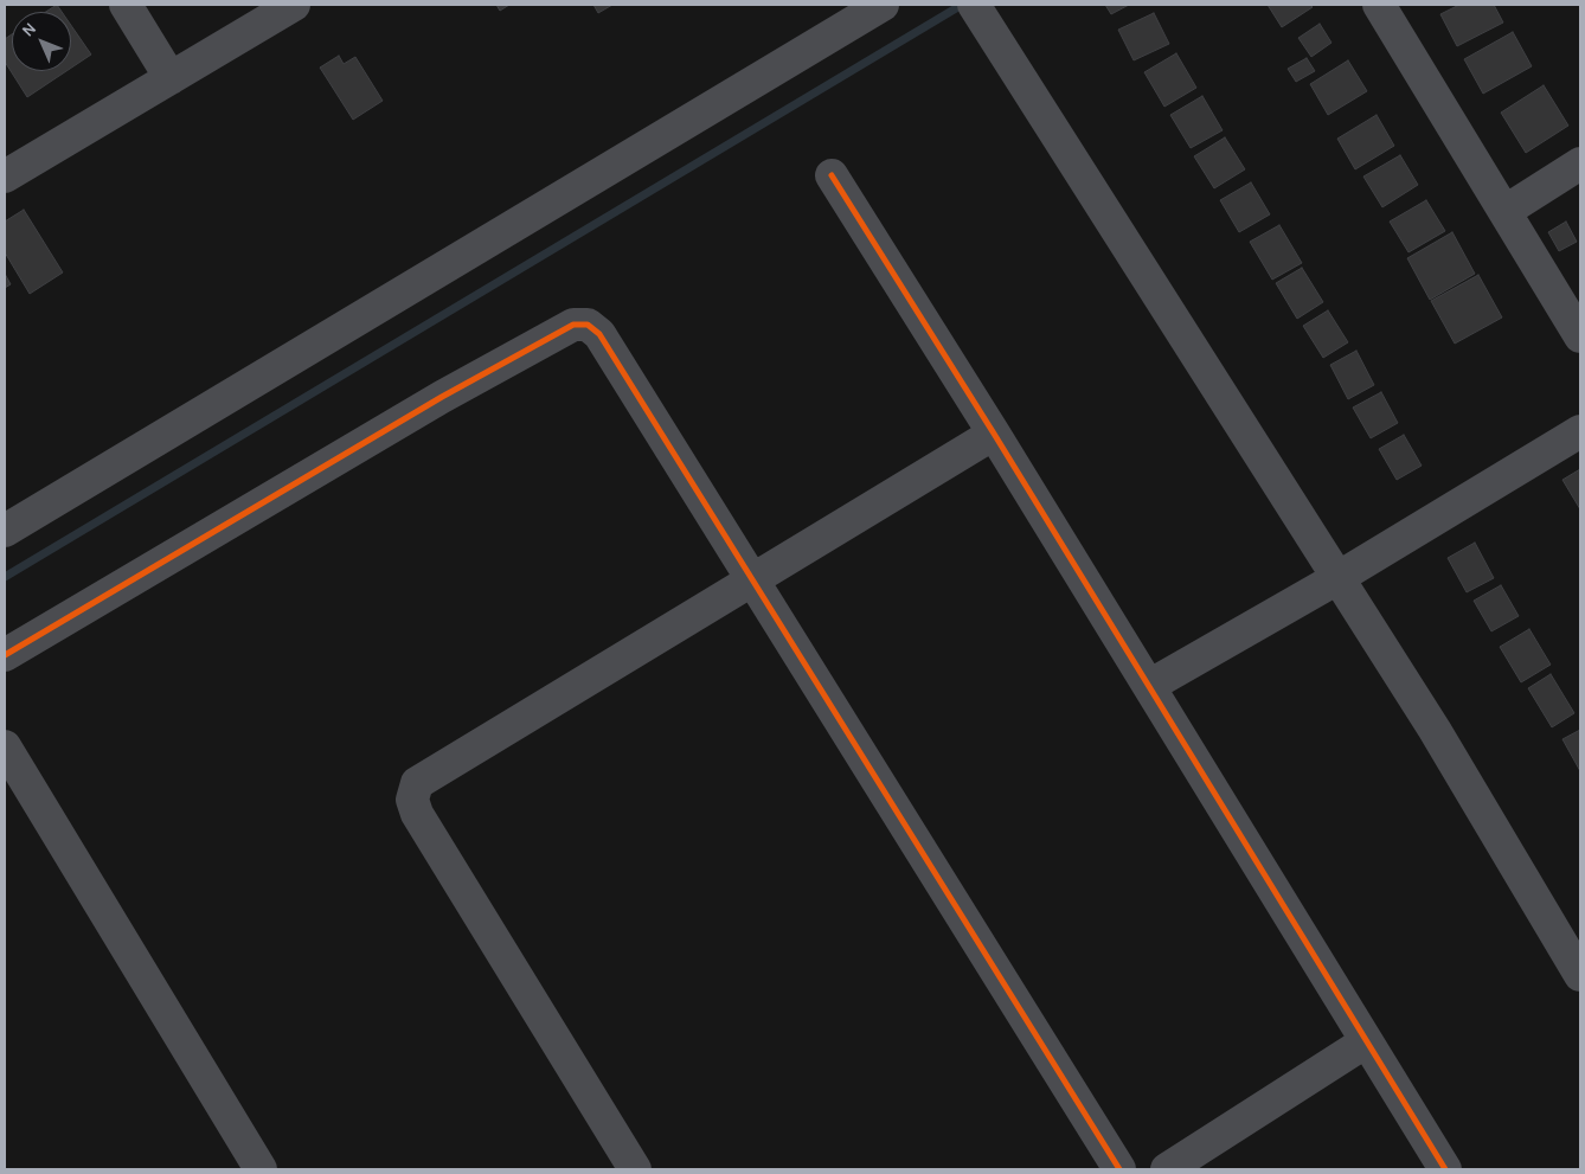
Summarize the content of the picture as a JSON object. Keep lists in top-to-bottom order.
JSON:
{
  "north": "top left"
}
